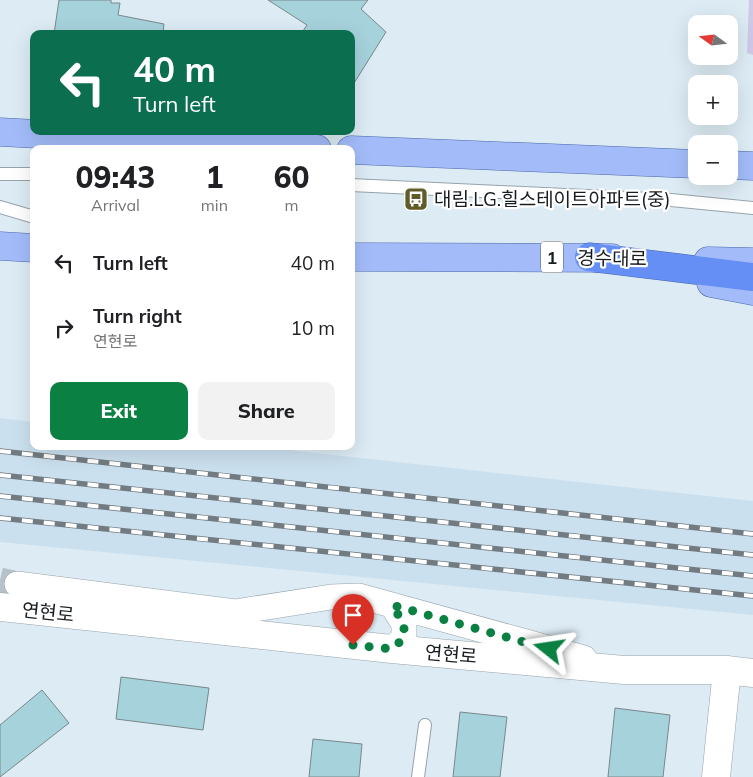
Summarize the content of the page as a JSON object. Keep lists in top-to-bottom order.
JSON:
{
  "streets": {
    "main road": ["1", "경수대로"],
    "street": ["연현로"]
  },
  "places": {
    "bus stop": ["대림.LG.힐스테이트아파트(중)"]
  },
  "north": "left",
  "page": {
    "map_buttons": ["+", "−"],
    "turn": ["40 m", "Turn left"],
    "eta": [
      "09:43",
      "Arrival",
      "1",
      "min",
      "60",
      "m"
    ],
    "list": [
      {
        "name": "Turn left",
        "value": "40 m"
      },
      {
        "name": "Turn right",
        "note": "연현로",
        "value": "10 m"
      }
    ],
    "buttons": ["Exit", "Share"]
  }
}
